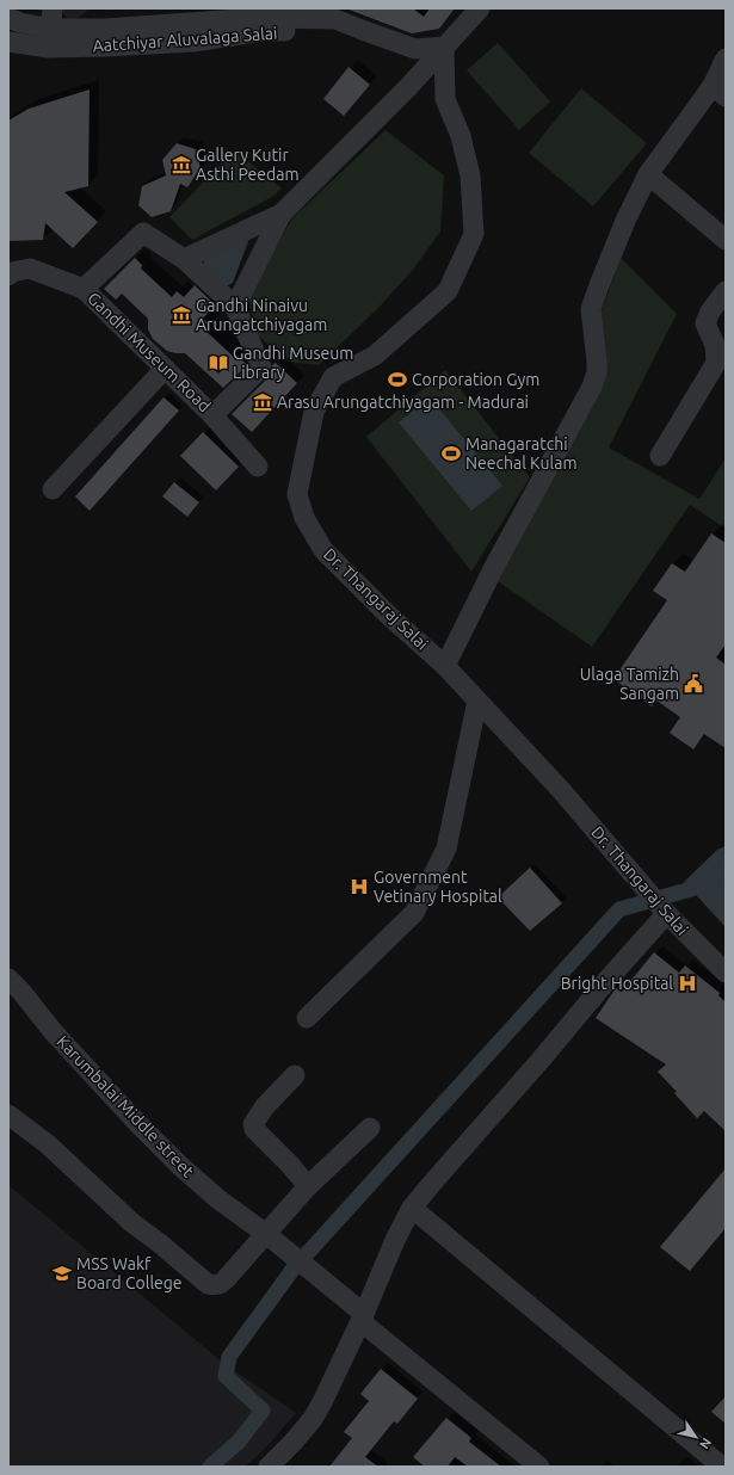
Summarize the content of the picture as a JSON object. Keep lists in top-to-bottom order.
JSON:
{
  "streets": {
    "street": [
      "Aatchiyar Aluvalaga Salai",
      "Gandhi Museum Road",
      "Dr. Thangaraj Salai",
      "Karumbalai Middle street"
    ]
  },
  "crossings": [
    ["Aatchiyar Aluvalaga Salai", "Dr. Thangaraj Salai"]
  ],
  "places": {
    "museum": ["Gallery Kutir Asthi Peedam", "Gandhi Ninaivu Arungatchiyagam", "Arasu Arungatchiyagam - Madurai"],
    "library": ["Gandhi Museum Library"],
    "sports": ["Corporation Gym", "Managaratchi Neechal Kulam"],
    "public building": ["Ulaga Tamizh Sangam"],
    "hospital": ["Government Vetinary Hospital", "Bright Hospital"],
    "school or university": ["MSS Wakf Board College"]
  },
  "north": "bottom right"
}
